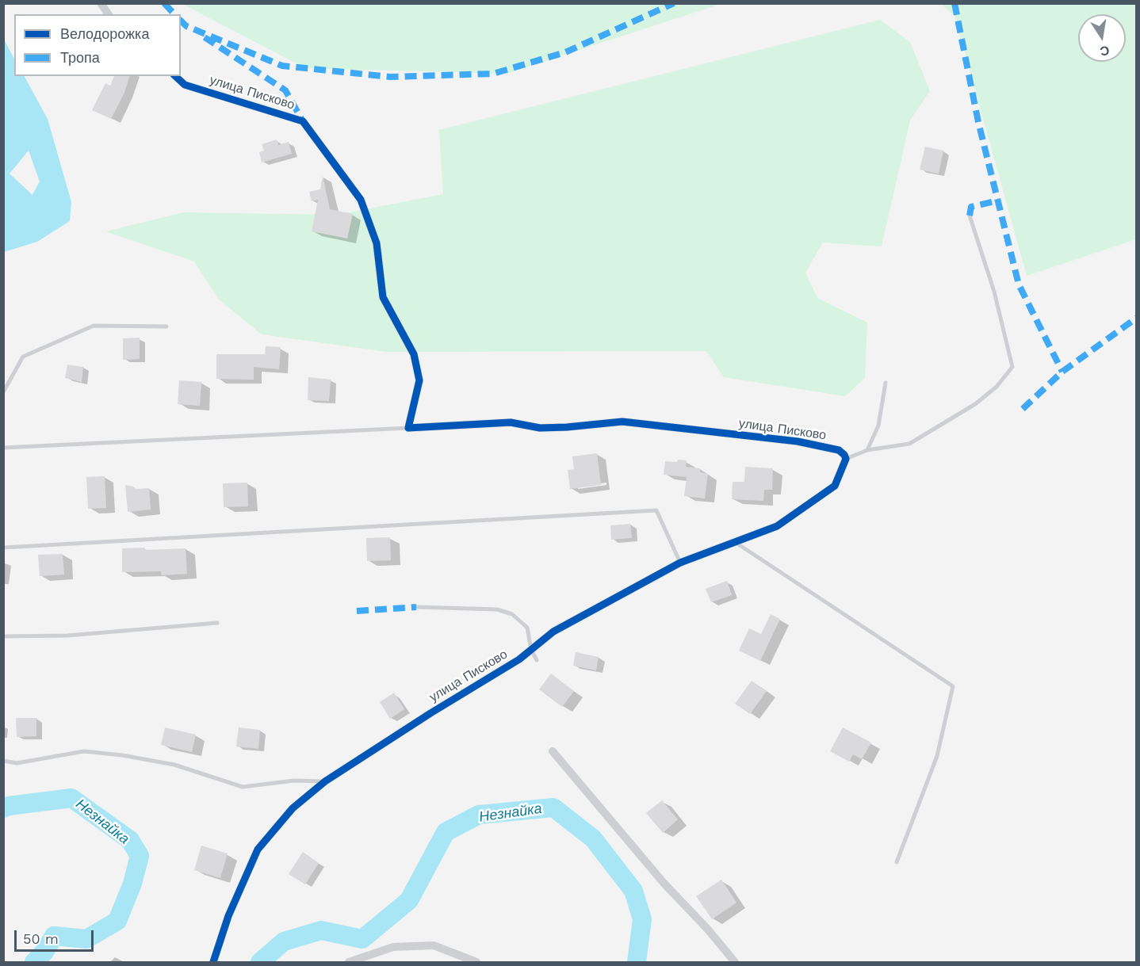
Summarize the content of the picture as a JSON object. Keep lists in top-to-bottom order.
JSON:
{
  "streets": {
    "street": ["улица Писково"]
  },
  "water": ["Незнайка"],
  "legend": ["Велодорожка", "Тропа"],
  "scale_bar": "50 m",
  "north": "bottom"
}
